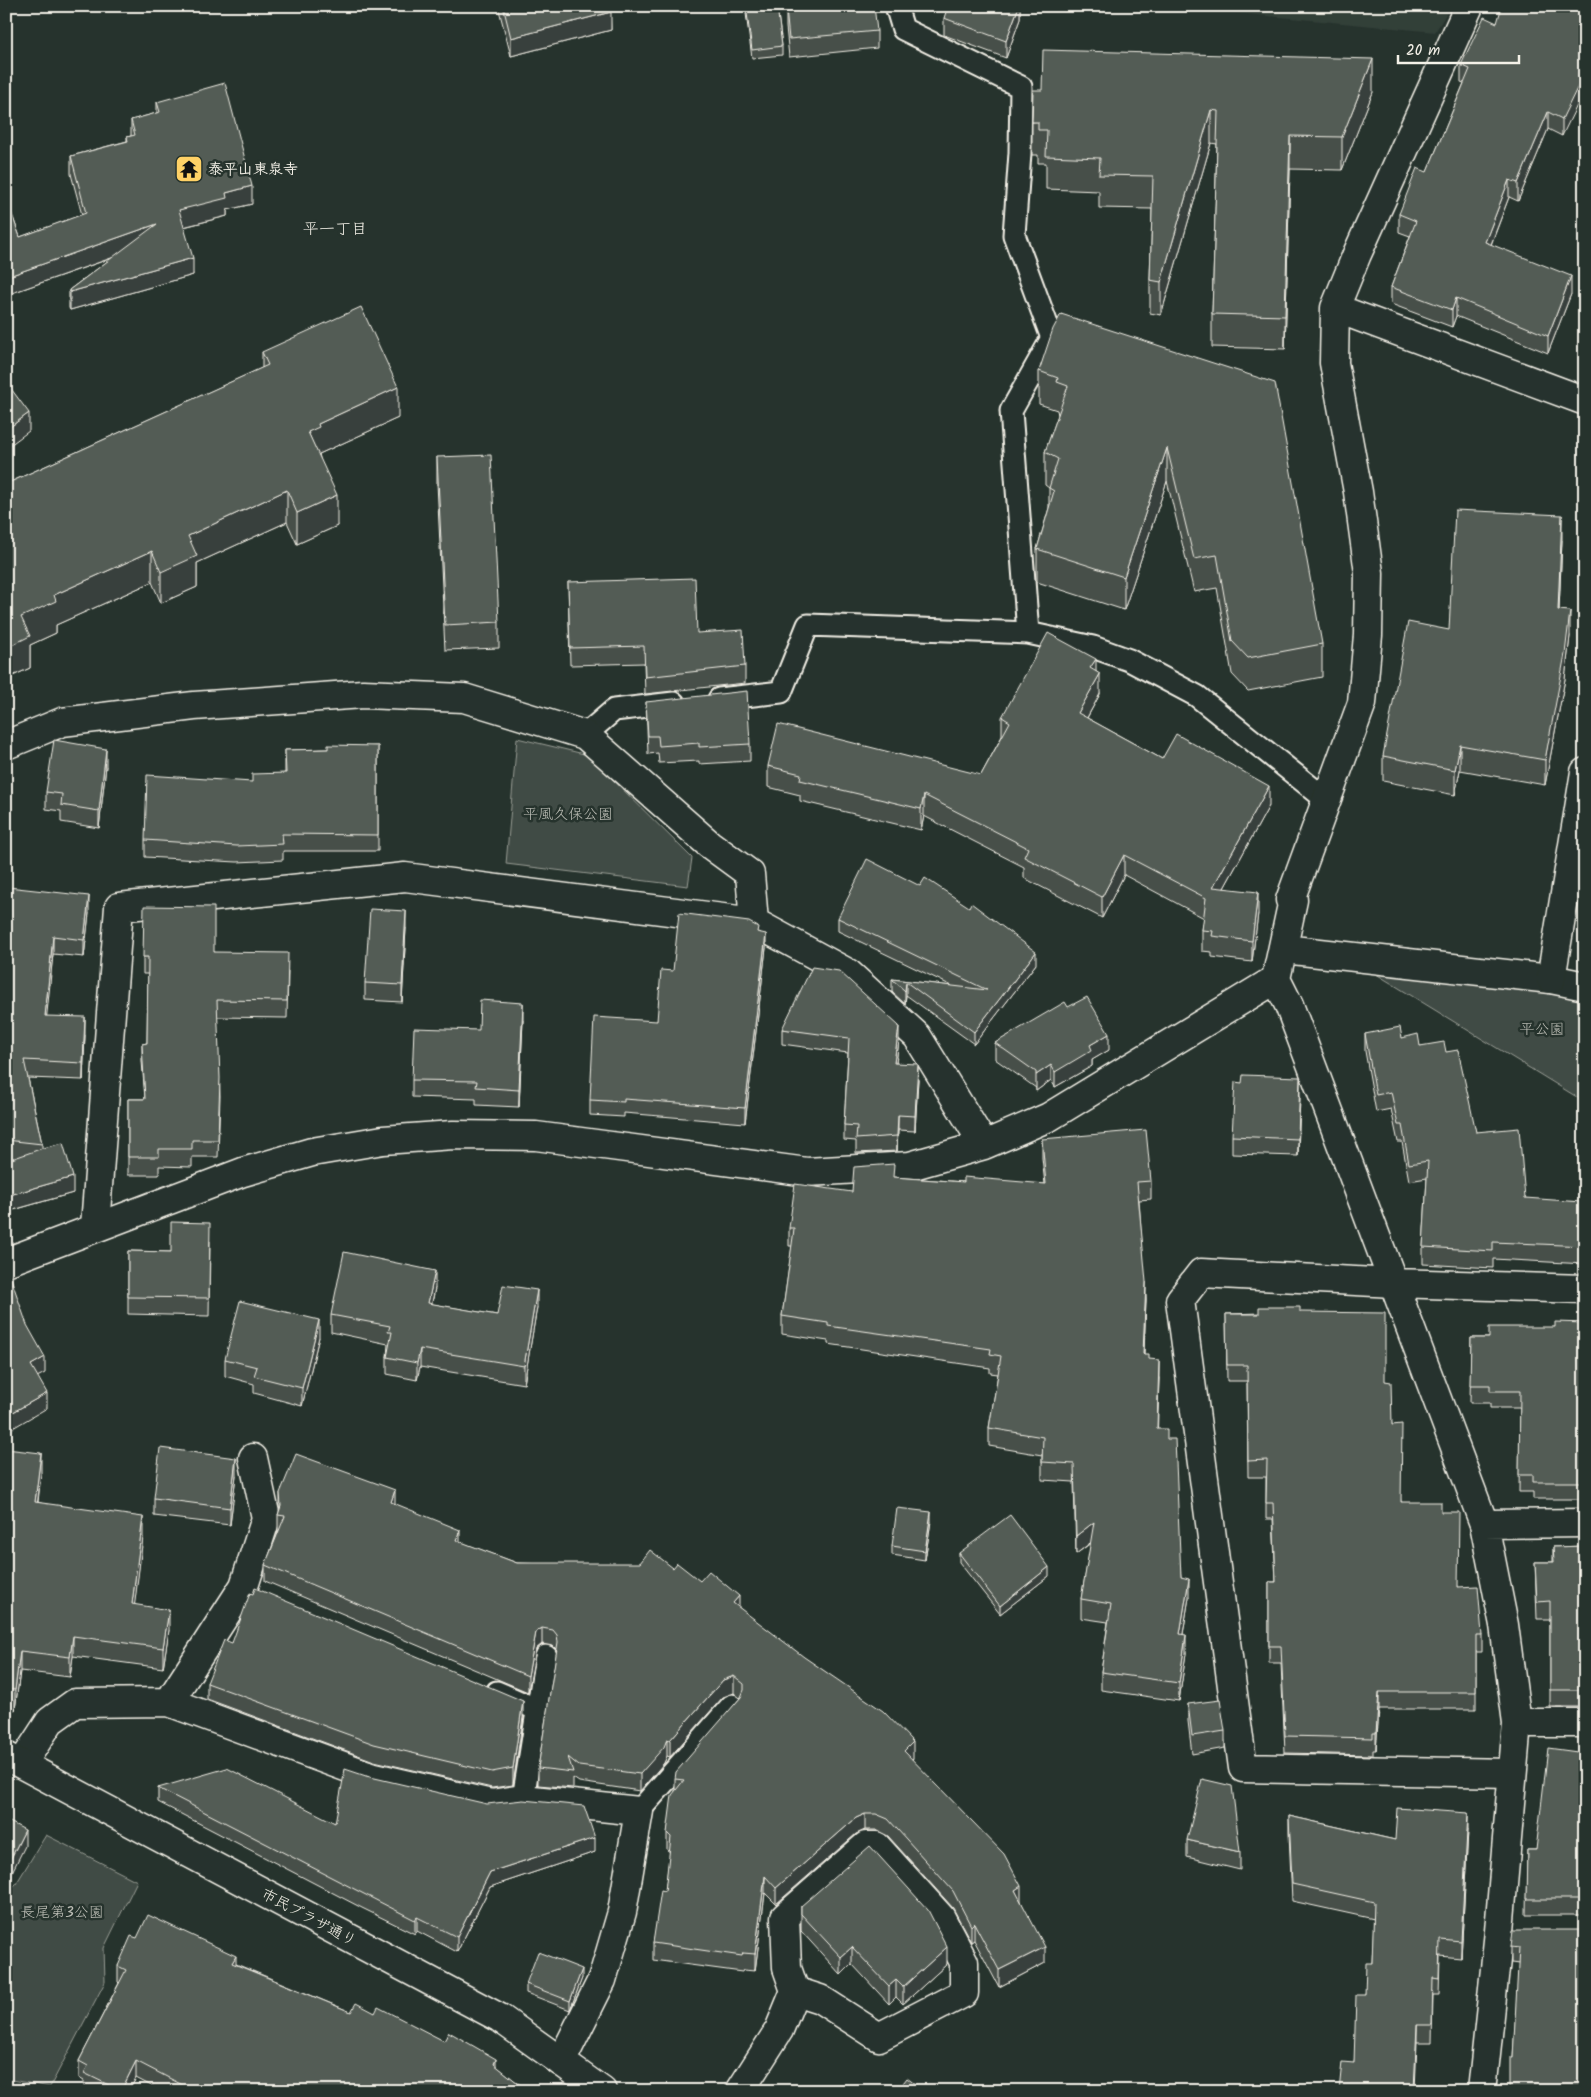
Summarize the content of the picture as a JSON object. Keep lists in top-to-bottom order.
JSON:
{
  "streets": {
    "street": ["市民プラザ通り"]
  },
  "districts": ["平一丁目"],
  "parks": ["平風久保公園", "平公園", "長尾第3公園"],
  "places": {
    "temple": ["泰平山東泉寺"]
  },
  "scale_bar": "20 m"
}
